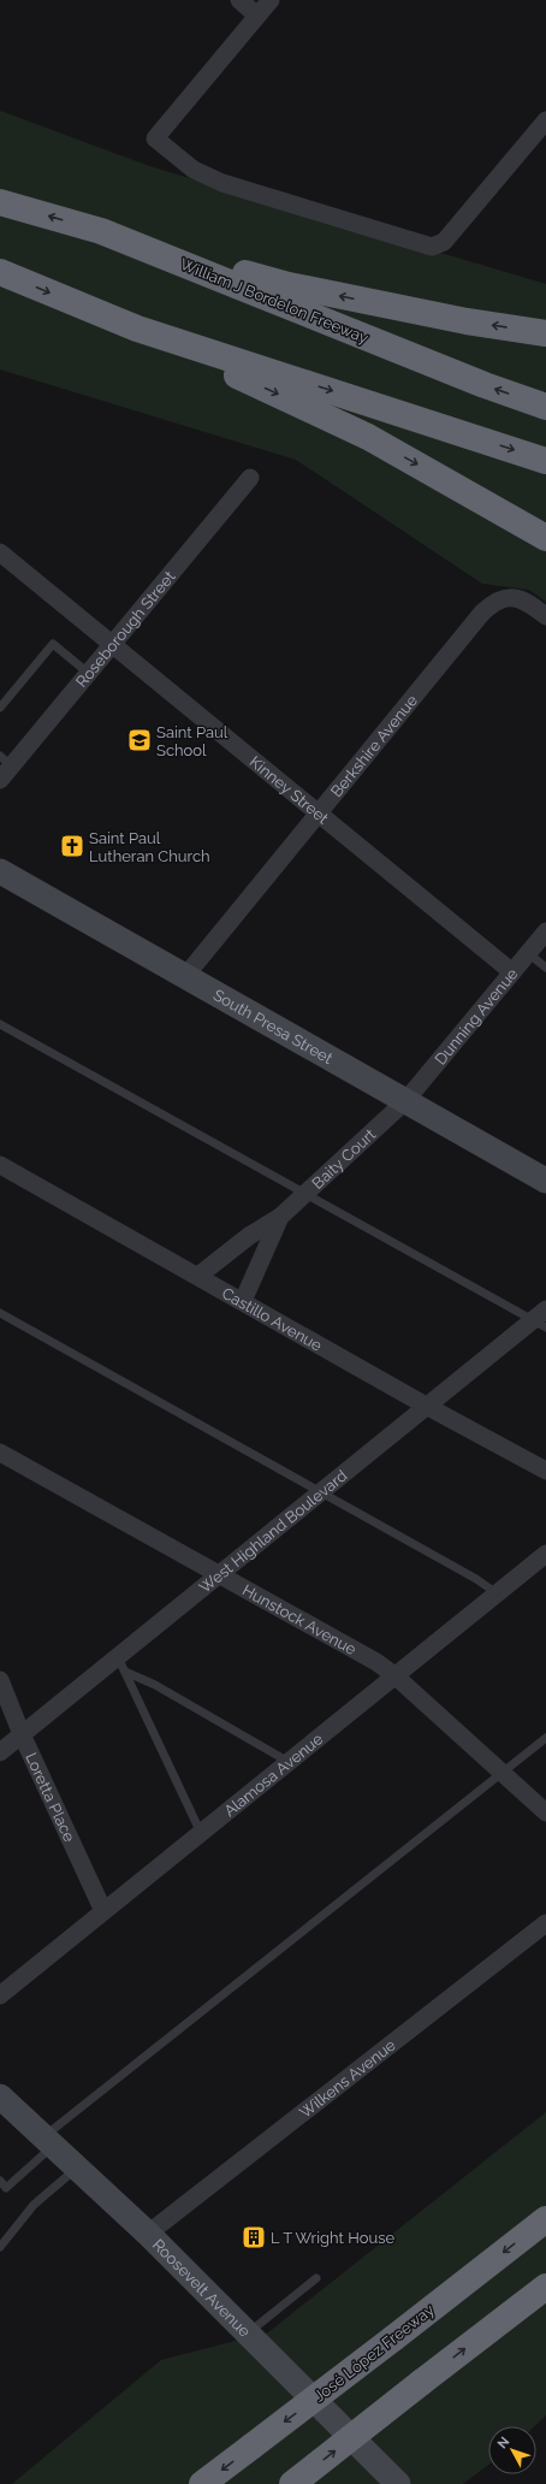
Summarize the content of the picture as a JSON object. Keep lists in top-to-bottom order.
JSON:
{
  "streets": {
    "highway": ["William J Bordelon Freeway", "José López Freeway"],
    "main road": ["South Presa Street", "Roosevelt Avenue"],
    "street": [
      "Roseborough Street",
      "Berkshire Avenue",
      "Kinney Street",
      "Dunning Avenue",
      "Baity Court",
      "Castillo Avenue",
      "West Highland Boulevard",
      "Hunstock Avenue",
      "Alamosa Avenue",
      "Loretta Place",
      "Wilkens Avenue"
    ]
  },
  "crossings": [
    ["Roseborough Street", "Kinney Street"],
    ["Berkshire Avenue", "Kinney Street"],
    ["Berkshire Avenue", "South Presa Street"],
    ["Kinney Street", "Dunning Avenue"],
    ["Dunning Avenue", "South Presa Street"],
    ["Dunning Avenue", "Baity Court"],
    ["South Presa Street", "Baity Court"],
    ["Baity Court", "Castillo Avenue"],
    ["Castillo Avenue", "West Highland Boulevard"],
    ["West Highland Boulevard", "Hunstock Avenue"],
    ["West Highland Boulevard", "Loretta Place"],
    ["Hunstock Avenue", "Alamosa Avenue"],
    ["Alamosa Avenue", "Loretta Place"],
    ["Wilkens Avenue", "Roosevelt Avenue"]
  ],
  "places": {
    "school or university": ["Saint Paul School"],
    "church": ["Saint Paul Lutheran Church"],
    "building": ["L T Wright House"]
  },
  "north": "top left"
}
